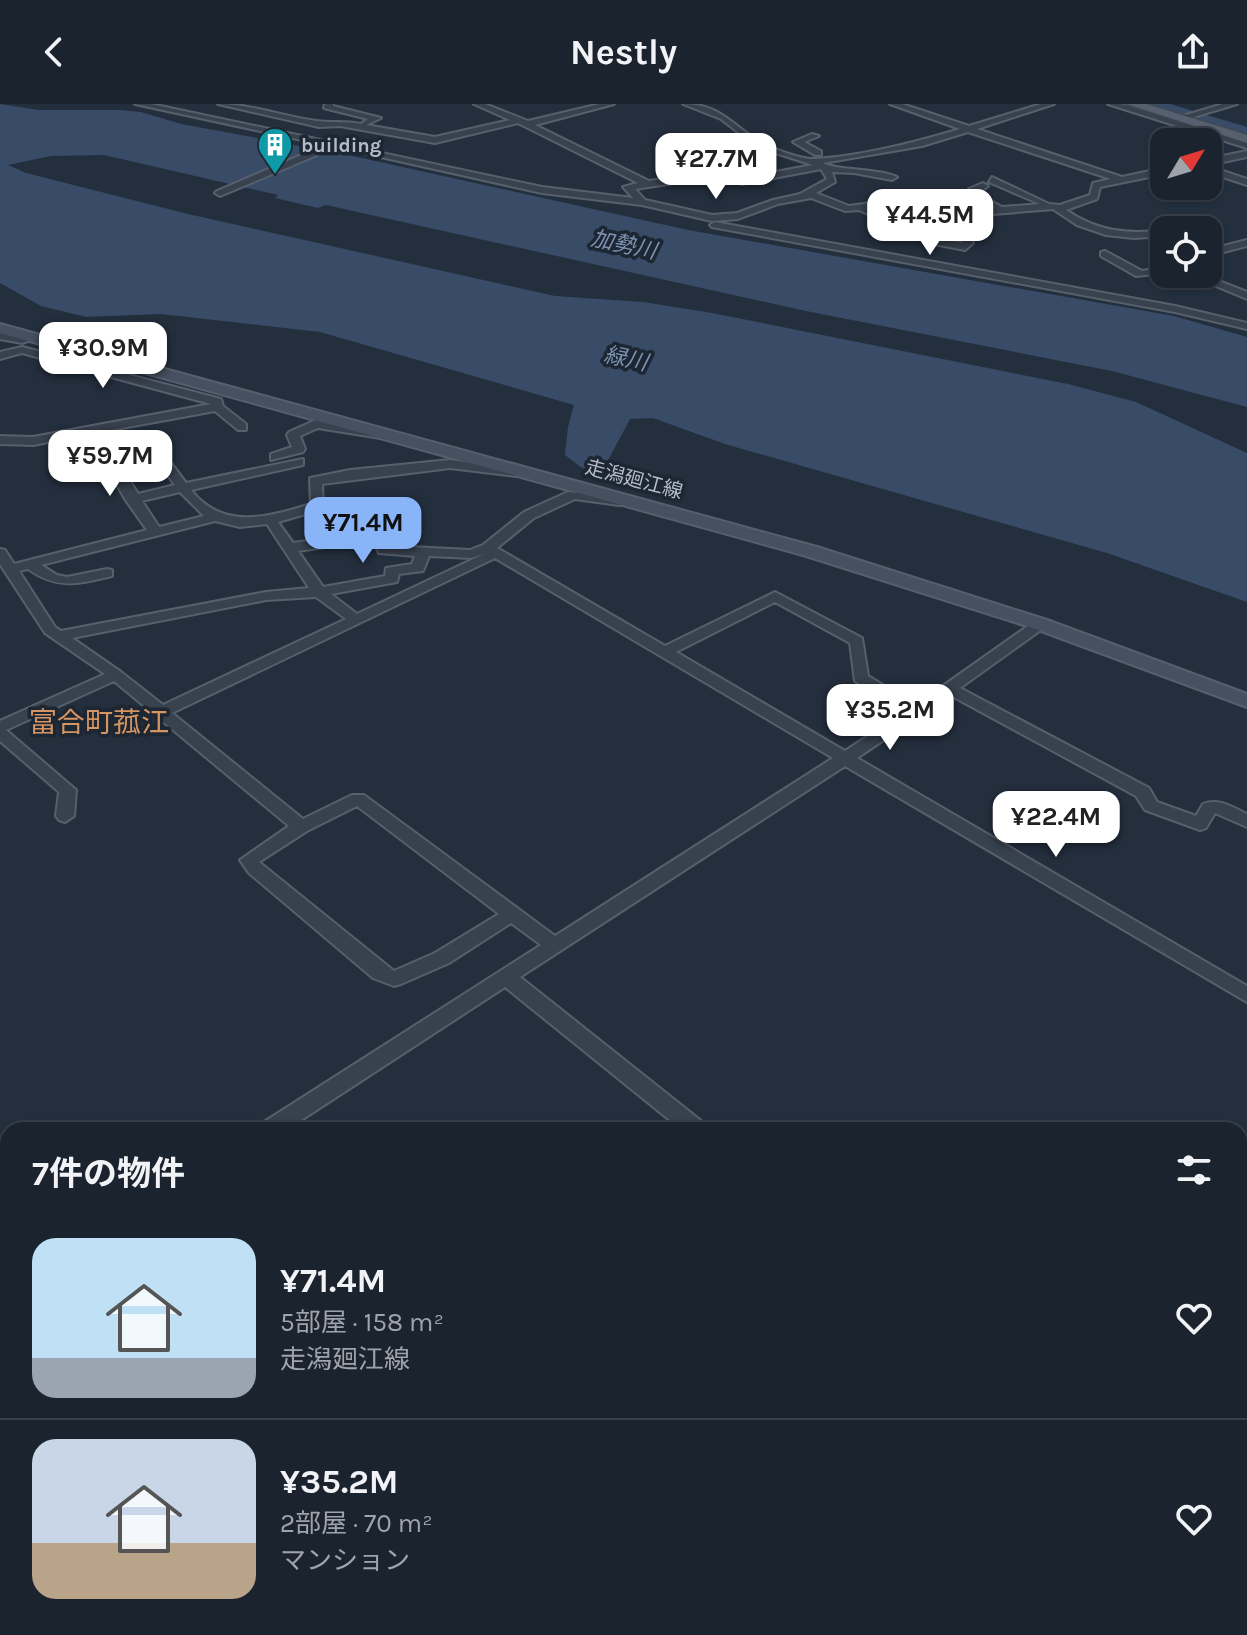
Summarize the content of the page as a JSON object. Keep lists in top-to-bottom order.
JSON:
{
  "streets": {
    "main road": ["走潟廻江線"]
  },
  "districts": ["富合町菰江"],
  "water": ["加勢川", "緑川"],
  "places": {
    "building": ["building"]
  },
  "north": "top right",
  "page": {
    "header": "Nestly",
    "price": [
      "¥27.7M",
      "¥44.5M",
      "¥30.9M",
      "¥59.7M",
      "¥71.4M",
      "¥35.2M",
      "¥22.4M"
    ],
    "heading": "7件の物件",
    "list": [
      {
        "name": "¥71.4M",
        "note": "5部屋 · 158 m² · 走潟廻江線"
      },
      {
        "name": "¥35.2M",
        "note": "2部屋 · 70 m² · マンション"
      }
    ]
  }
}
